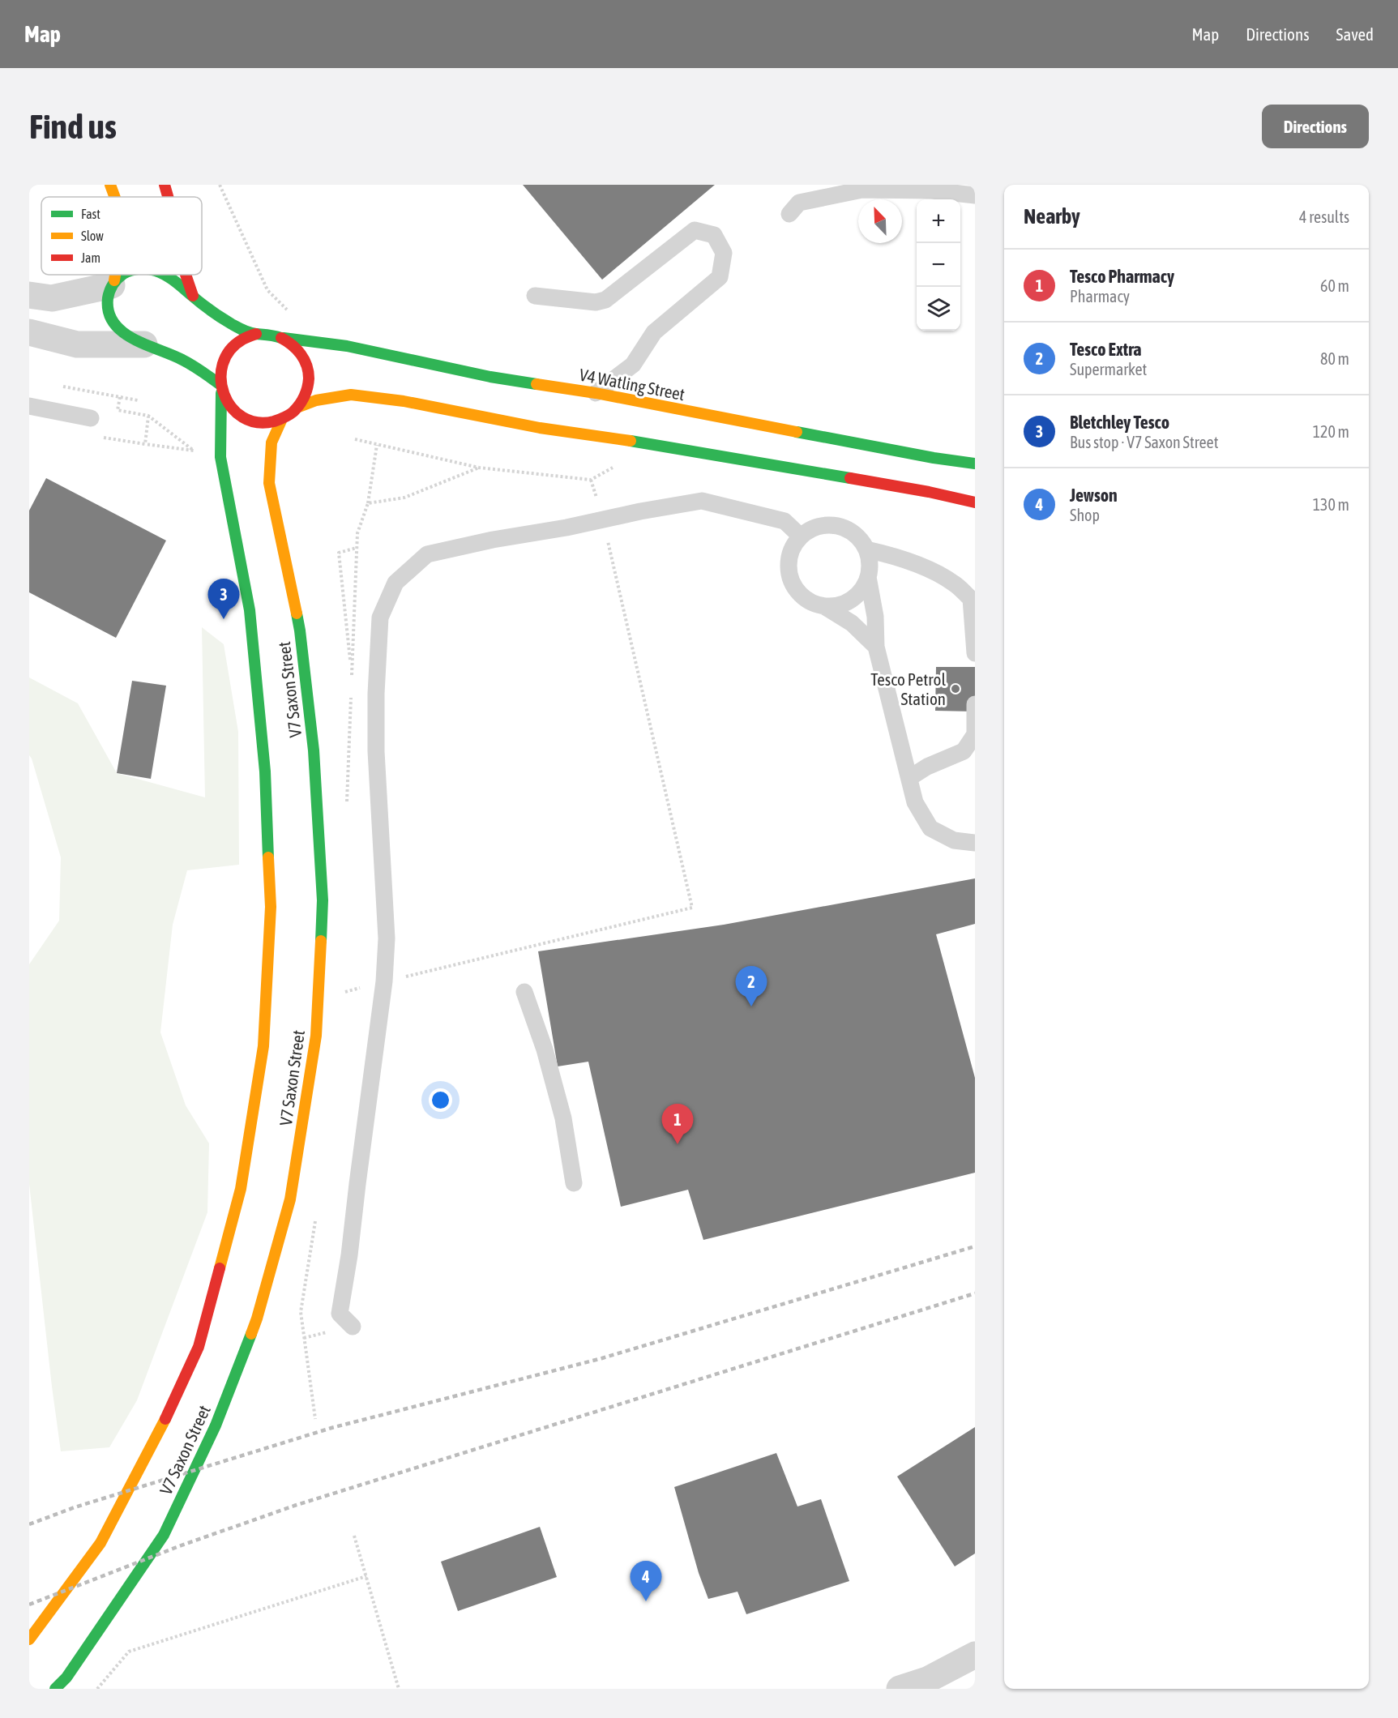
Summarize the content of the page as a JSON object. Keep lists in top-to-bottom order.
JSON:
{
  "streets": {
    "main road": ["V4 Watling Street", "V7 Saxon Street"]
  },
  "crossings": [
    ["V4 Watling Street", "V7 Saxon Street"]
  ],
  "places": ["Tesco Petrol Station"],
  "legend": ["Fast", "Slow", "Jam"],
  "north": "top left",
  "page": {
    "header": "Map",
    "nav": ["Map", "Directions", "Saved"],
    "buttons": "Directions",
    "title": "Find us",
    "heading": ["Nearby", "4 results"],
    "map_buttons": ["+", "−"],
    "list": [
      {
        "mark": "1",
        "name": "Tesco Pharmacy",
        "note": "Pharmacy",
        "value": "60 m"
      },
      {
        "mark": "2",
        "name": "Tesco Extra",
        "note": "Supermarket",
        "value": "80 m"
      },
      {
        "mark": "3",
        "name": "Bletchley Tesco",
        "note": "Bus stop · V7 Saxon Street",
        "value": "120 m"
      },
      {
        "mark": "4",
        "name": "Jewson",
        "note": "Shop",
        "value": "130 m"
      }
    ],
    "pins": [
      "3",
      "2",
      "1",
      "4"
    ]
  }
}
